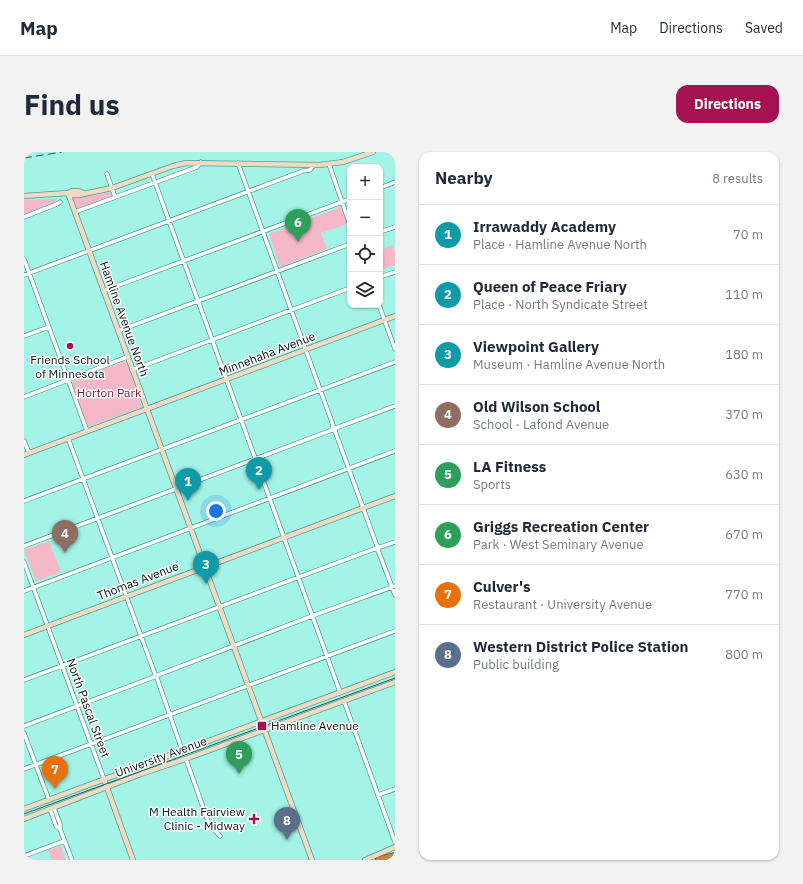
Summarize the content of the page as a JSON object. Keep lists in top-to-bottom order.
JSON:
{
  "streets": {
    "street": [
      "Hamline Avenue North",
      "Minnehaha Avenue",
      "Thomas Avenue",
      "North Pascal Street",
      "University Avenue"
    ]
  },
  "crossings": [
    ["Hamline Avenue North", "Minnehaha Avenue"],
    ["Hamline Avenue North", "Thomas Avenue"],
    ["Hamline Avenue North", "University Avenue"],
    ["Thomas Avenue", "North Pascal Street"],
    ["North Pascal Street", "University Avenue"]
  ],
  "parks": ["Horton Park"],
  "places": {
    "other": ["Friends School of Minnesota"],
    "transit": ["Hamline Avenue"],
    "health": ["M Health Fairview Clinic - Midway"]
  },
  "page": {
    "header": "Map",
    "nav": ["Map", "Directions", "Saved"],
    "buttons": "Directions",
    "title": "Find us",
    "heading": ["Nearby", "8 results"],
    "map_buttons": ["+", "−"],
    "list": [
      {
        "mark": "1",
        "name": "Irrawaddy Academy",
        "note": "Place · Hamline Avenue North",
        "value": "70 m"
      },
      {
        "mark": "2",
        "name": "Queen of Peace Friary",
        "note": "Place · North Syndicate Street",
        "value": "110 m"
      },
      {
        "mark": "3",
        "name": "Viewpoint Gallery",
        "note": "Museum · Hamline Avenue North",
        "value": "180 m"
      },
      {
        "mark": "4",
        "name": "Old Wilson School",
        "note": "School · Lafond Avenue",
        "value": "370 m"
      },
      {
        "mark": "5",
        "name": "LA Fitness",
        "note": "Sports",
        "value": "630 m"
      },
      {
        "mark": "6",
        "name": "Griggs Recreation Center",
        "note": "Park · West Seminary Avenue",
        "value": "670 m"
      },
      {
        "mark": "7",
        "name": "Culver's",
        "note": "Restaurant · University Avenue",
        "value": "770 m"
      },
      {
        "mark": "8",
        "name": "Western District Police Station",
        "note": "Public building",
        "value": "800 m"
      }
    ],
    "pins": [
      "6",
      "2",
      "1",
      "4",
      "3",
      "5",
      "7",
      "8"
    ]
  }
}
